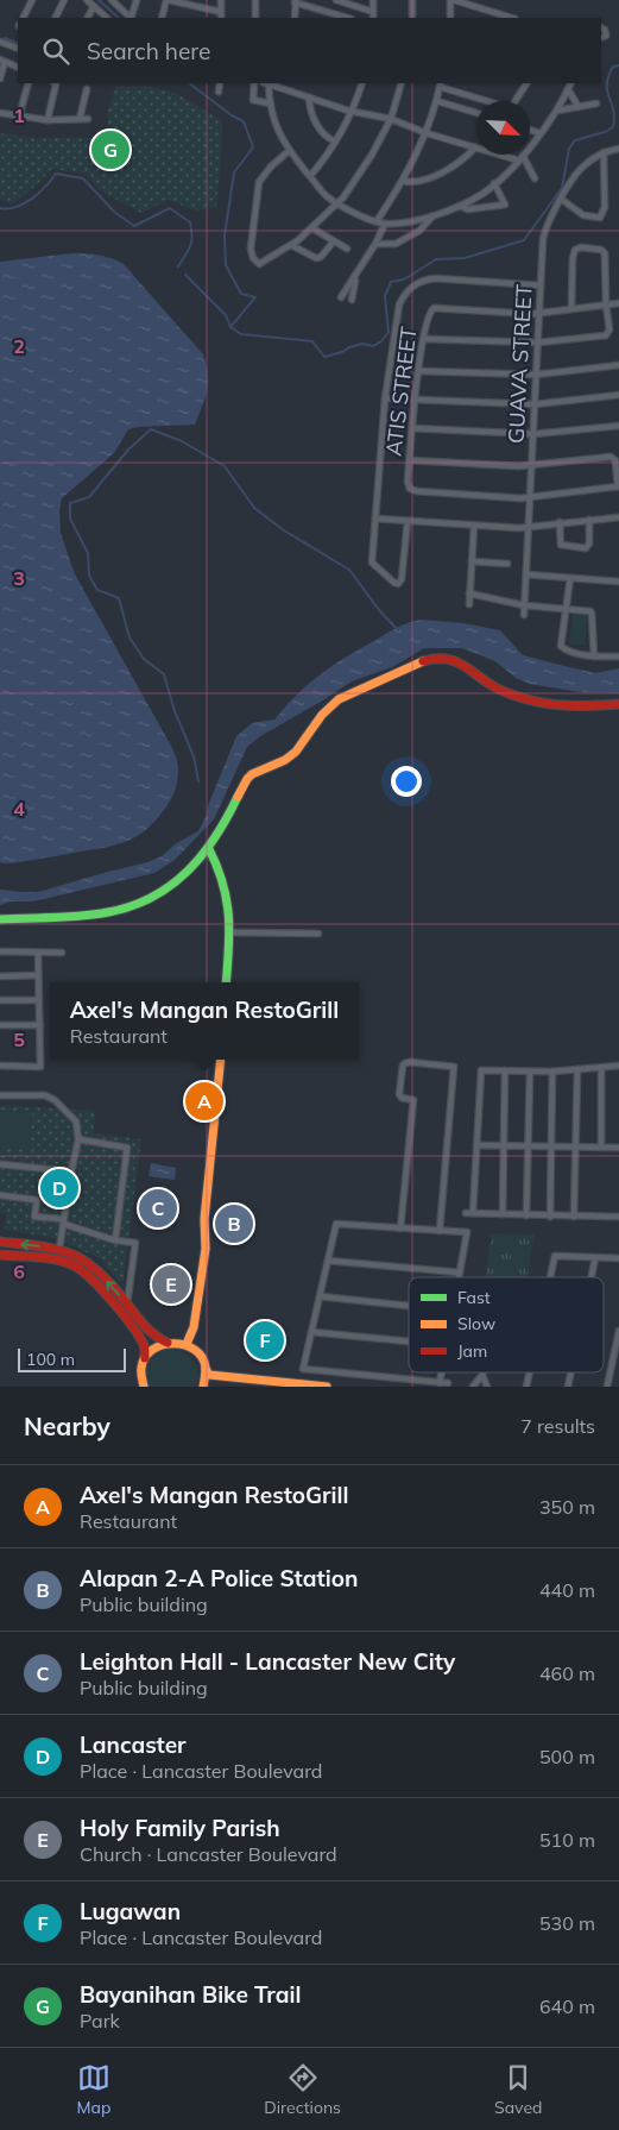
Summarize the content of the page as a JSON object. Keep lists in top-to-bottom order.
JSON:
{
  "streets": {
    "street": ["GUAVA STREET", "ATIS STREET"]
  },
  "crossings": [
    ["GUAVA STREET", "ATIS STREET"]
  ],
  "legend": ["Fast", "Slow", "Jam"],
  "scale_bar": "100 m",
  "north": "bottom right",
  "page": {
    "search": "Search here",
    "pins": [
      "G",
      "A",
      "D",
      "C",
      "B",
      "E",
      "F"
    ],
    "popup": ["Axel's Mangan RestoGrill", "Restaurant"],
    "scale": "100 m",
    "heading": ["Nearby", "7 results"],
    "list": [
      {
        "mark": "A",
        "name": "Axel's Mangan RestoGrill",
        "note": "Restaurant",
        "value": "350 m"
      },
      {
        "mark": "B",
        "name": "Alapan 2-A Police Station",
        "note": "Public building",
        "value": "440 m"
      },
      {
        "mark": "C",
        "name": "Leighton Hall - Lancaster New City",
        "note": "Public building",
        "value": "460 m"
      },
      {
        "mark": "D",
        "name": "Lancaster",
        "note": "Place · Lancaster Boulevard",
        "value": "500 m"
      },
      {
        "mark": "E",
        "name": "Holy Family Parish",
        "note": "Church · Lancaster Boulevard",
        "value": "510 m"
      },
      {
        "mark": "F",
        "name": "Lugawan",
        "note": "Place · Lancaster Boulevard",
        "value": "530 m"
      },
      {
        "mark": "G",
        "name": "Bayanihan Bike Trail",
        "note": "Park",
        "value": "640 m"
      }
    ],
    "nav": ["Map", "Directions", "Saved"]
  },
  "grid": {
    "rows": [
      "1",
      "2",
      "3",
      "4",
      "5",
      "6"
    ]
  }
}
